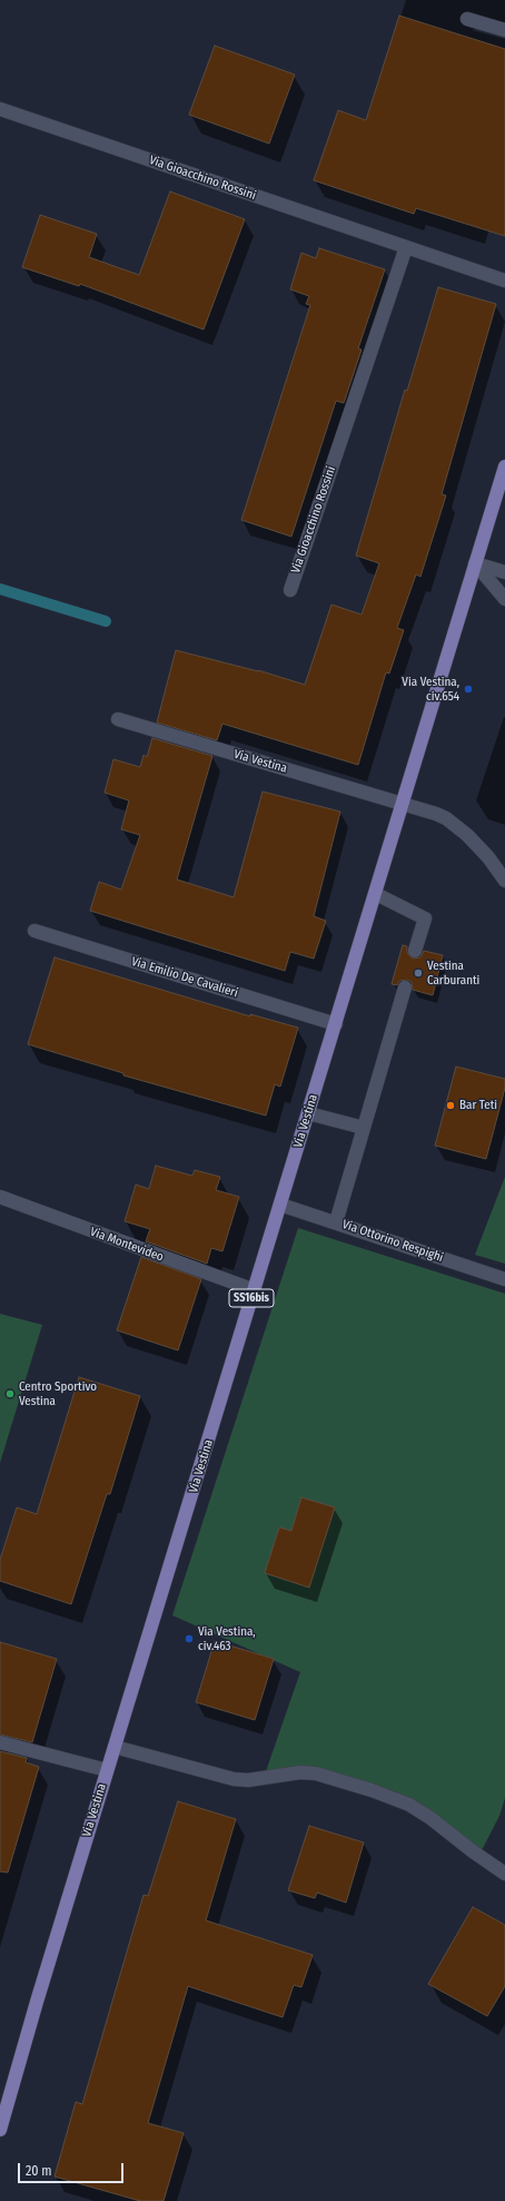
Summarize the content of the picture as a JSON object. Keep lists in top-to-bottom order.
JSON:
{
  "streets": {
    "main road": ["Via Vestina", "SS16bis"],
    "street": [
      "Via Gioacchino Rossini",
      "Via Emilio De Cavalieri",
      "Via Ottorino Respighi",
      "Via Montevideo"
    ]
  },
  "crossings": [
    ["Via Vestina", "Via Emilio De Cavalieri"],
    ["Via Vestina", "Via Ottorino Respighi"],
    ["Via Vestina", "Via Montevideo"]
  ],
  "places": [
    "Via Vestina, civ.654",
    "Vestina Carburanti",
    "Bar Teti",
    "Centro Sportivo Vestina",
    "Via Vestina, civ.463"
  ],
  "scale_bar": "20 m"
}
